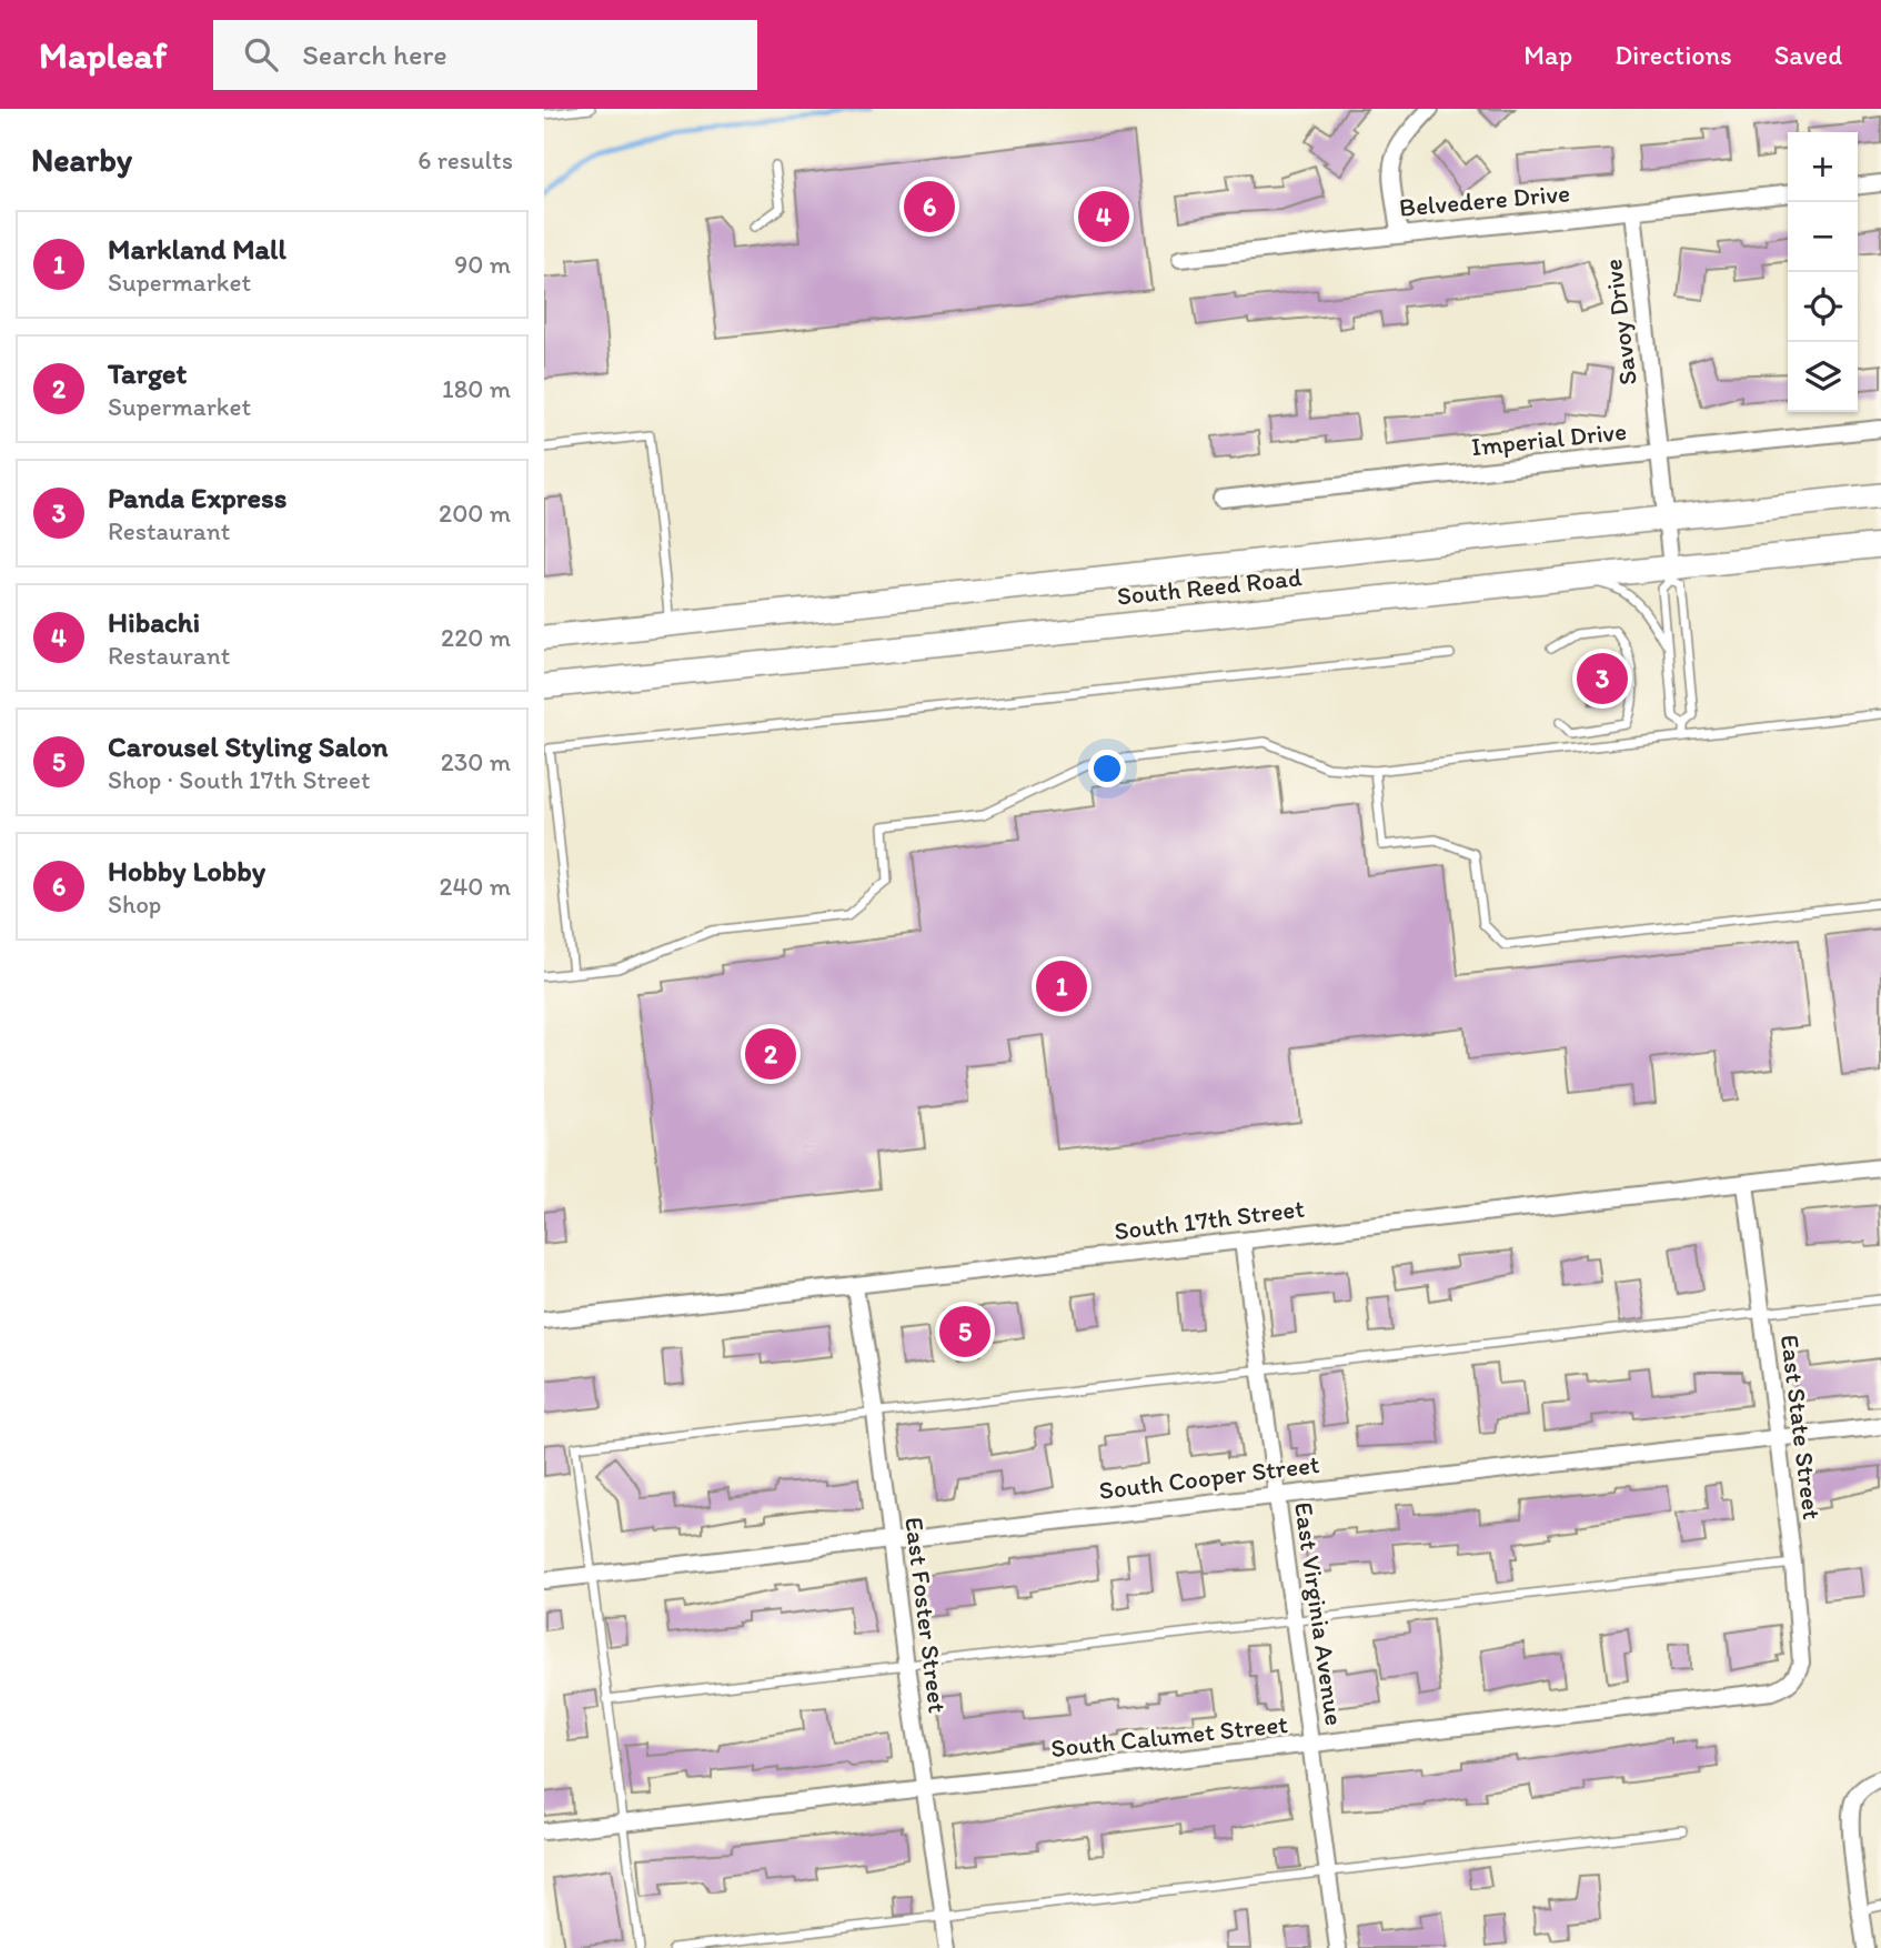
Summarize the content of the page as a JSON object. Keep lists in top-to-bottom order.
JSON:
{
  "streets": {
    "main road": ["South Reed Road"],
    "street": [
      "Belvedere Drive",
      "Savoy Drive",
      "Imperial Drive",
      "South 17th Street",
      "East State Street",
      "South Cooper Street",
      "East Virginia Avenue",
      "East Foster Street",
      "South Calumet Street"
    ]
  },
  "crossings": [
    ["Belvedere Drive", "Savoy Drive"],
    ["Savoy Drive", "Imperial Drive"],
    ["Savoy Drive", "South Reed Road"],
    ["South 17th Street", "East State Street"],
    ["South 17th Street", "East Virginia Avenue"],
    ["South 17th Street", "East Foster Street"],
    ["East State Street", "South Cooper Street"],
    ["East State Street", "South Calumet Street"],
    ["South Cooper Street", "East Virginia Avenue"],
    ["South Cooper Street", "East Foster Street"],
    ["East Virginia Avenue", "South Calumet Street"],
    ["East Foster Street", "South Calumet Street"]
  ],
  "page": {
    "header": "Mapleaf",
    "search": "Search here",
    "nav": ["Map", "Directions", "Saved"],
    "heading": ["Nearby", "6 results"],
    "map_buttons": ["+", "−"],
    "pins": [
      "6",
      "4",
      "3",
      "1",
      "2",
      "5"
    ],
    "list": [
      {
        "mark": "1",
        "name": "Markland Mall",
        "note": "Supermarket",
        "value": "90 m"
      },
      {
        "mark": "2",
        "name": "Target",
        "note": "Supermarket",
        "value": "180 m"
      },
      {
        "mark": "3",
        "name": "Panda Express",
        "note": "Restaurant",
        "value": "200 m"
      },
      {
        "mark": "4",
        "name": "Hibachi",
        "note": "Restaurant",
        "value": "220 m"
      },
      {
        "mark": "5",
        "name": "Carousel Styling Salon",
        "note": "Shop · South 17th Street",
        "value": "230 m"
      },
      {
        "mark": "6",
        "name": "Hobby Lobby",
        "note": "Shop",
        "value": "240 m"
      }
    ]
  }
}
